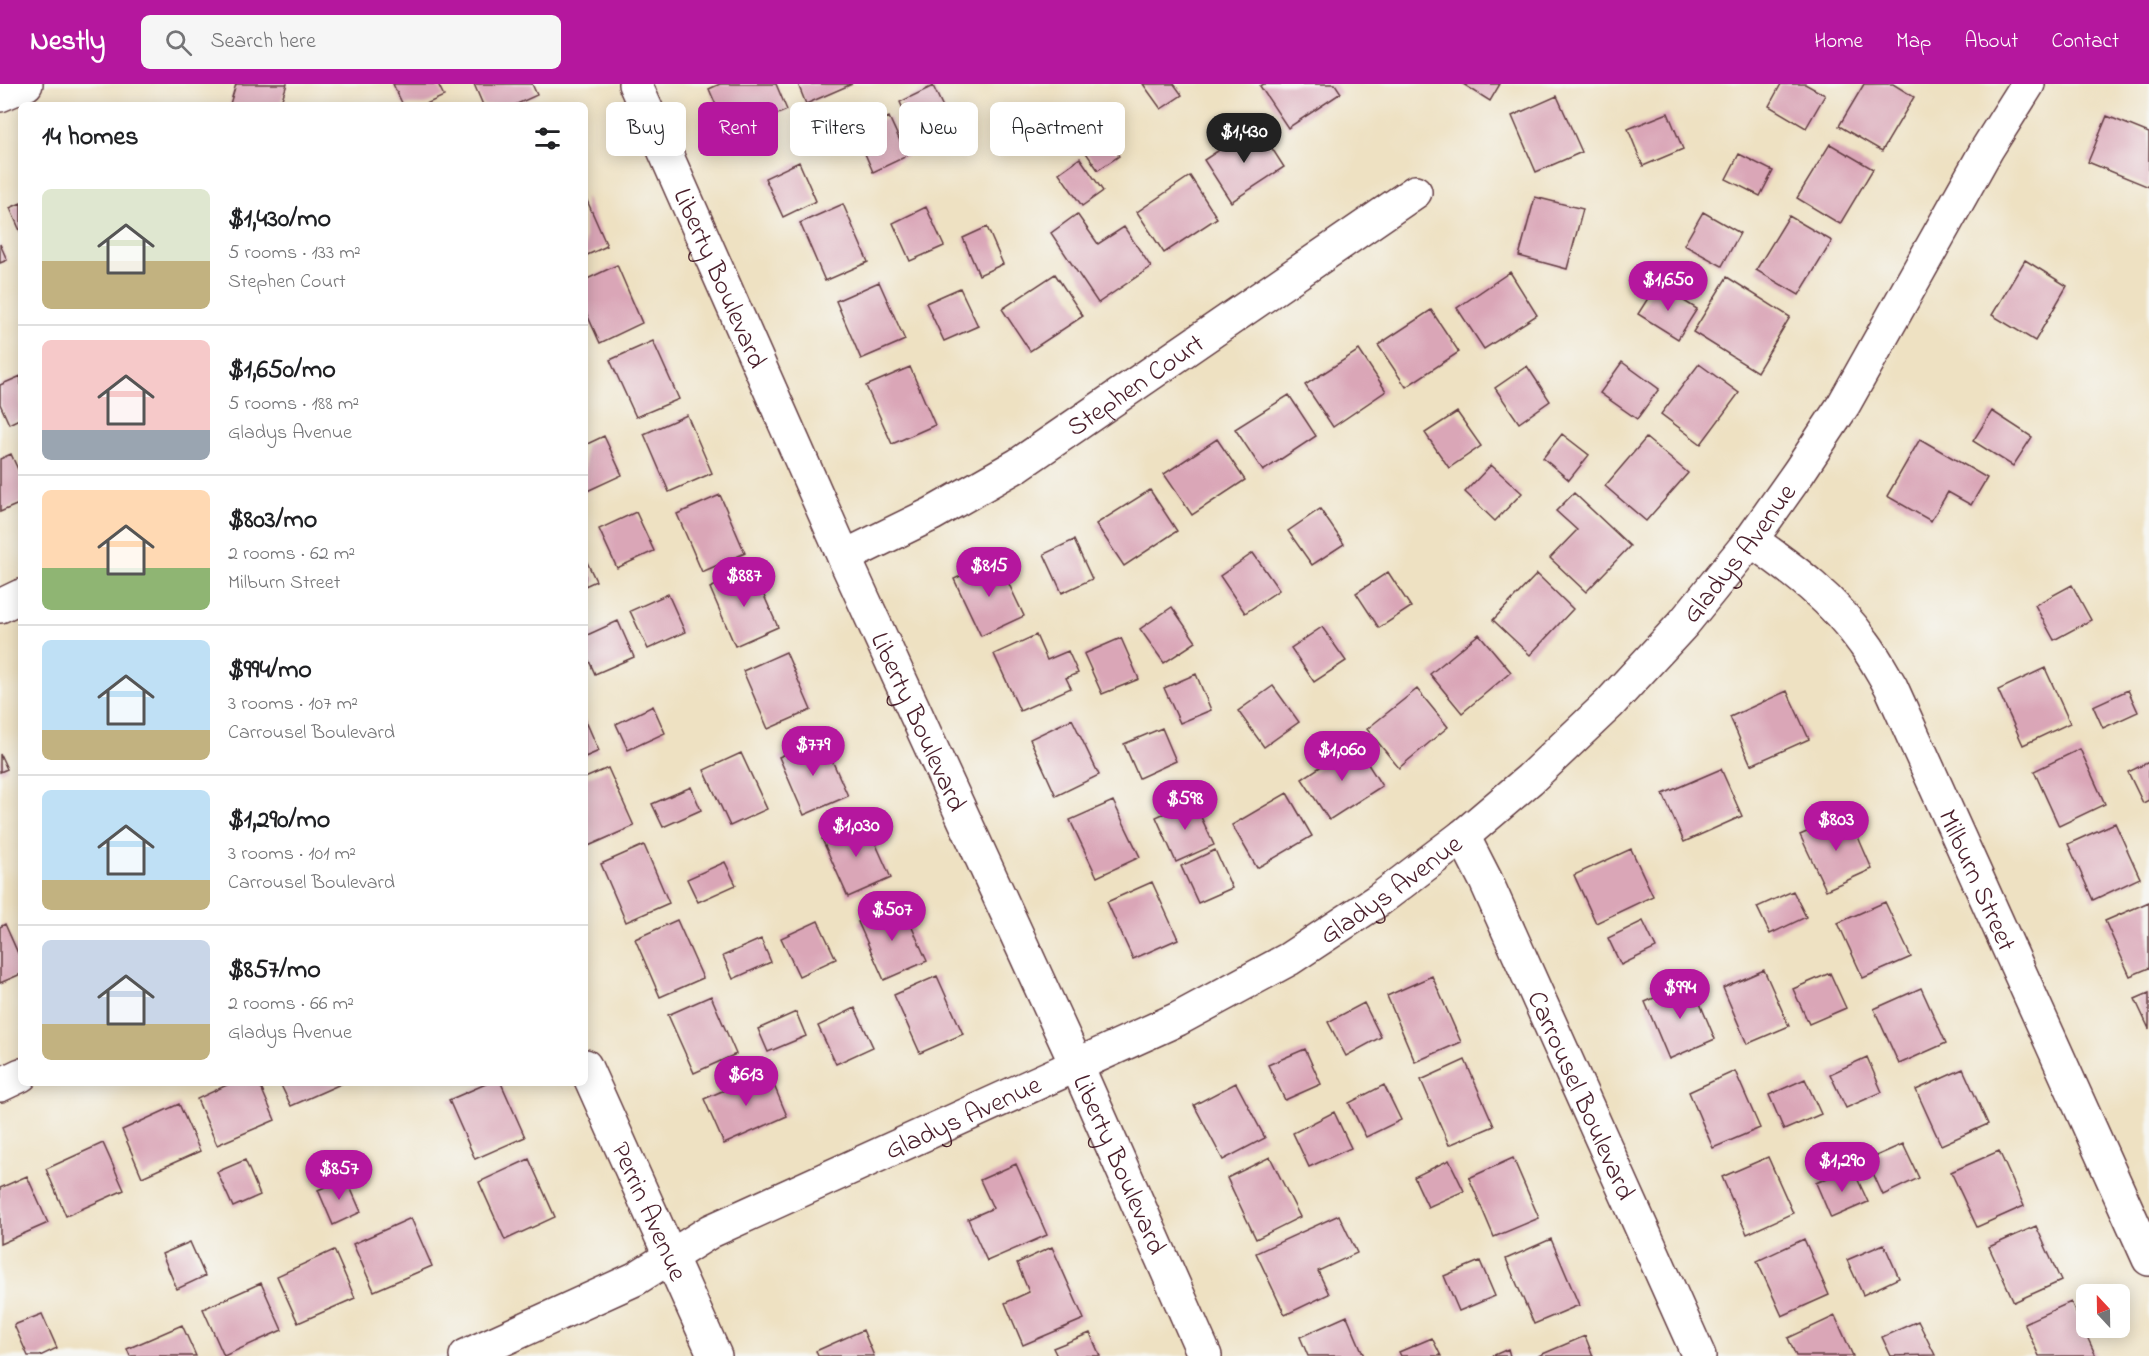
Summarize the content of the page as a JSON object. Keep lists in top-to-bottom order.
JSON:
{
  "streets": {
    "street": [
      "Liberty Boulevard",
      "Stephen Court",
      "Gladys Avenue",
      "Milburn Street",
      "Carrousel Boulevard",
      "Perrin Avenue"
    ]
  },
  "crossings": [
    ["Liberty Boulevard", "Stephen Court"],
    ["Liberty Boulevard", "Gladys Avenue"],
    ["Gladys Avenue", "Milburn Street"],
    ["Gladys Avenue", "Carrousel Boulevard"],
    ["Gladys Avenue", "Perrin Avenue"]
  ],
  "north": "top",
  "page": {
    "header": "Nestly",
    "search": "Search here",
    "nav": [
      "Home",
      "Map",
      "About",
      "Contact"
    ],
    "chip": [
      "Buy",
      "Rent",
      "Filters",
      "New",
      "Apartment"
    ],
    "heading": "14 homes",
    "price": [
      "$1,430",
      "$1,650",
      "$815",
      "$887",
      "$779",
      "$1,060",
      "$598",
      "$803",
      "$1,030",
      "$507",
      "$994",
      "$613",
      "$1,290",
      "$857"
    ],
    "list": [
      {
        "name": "$1,430/mo",
        "note": "5 rooms · 133 m² · Stephen Court"
      },
      {
        "name": "$1,650/mo",
        "note": "5 rooms · 188 m² · Gladys Avenue"
      },
      {
        "name": "$803/mo",
        "note": "2 rooms · 62 m² · Milburn Street"
      },
      {
        "name": "$994/mo",
        "note": "3 rooms · 107 m² · Carrousel Boulevard"
      },
      {
        "name": "$1,290/mo",
        "note": "3 rooms · 101 m² · Carrousel Boulevard"
      },
      {
        "name": "$857/mo",
        "note": "2 rooms · 66 m² · Gladys Avenue"
      }
    ]
  }
}
